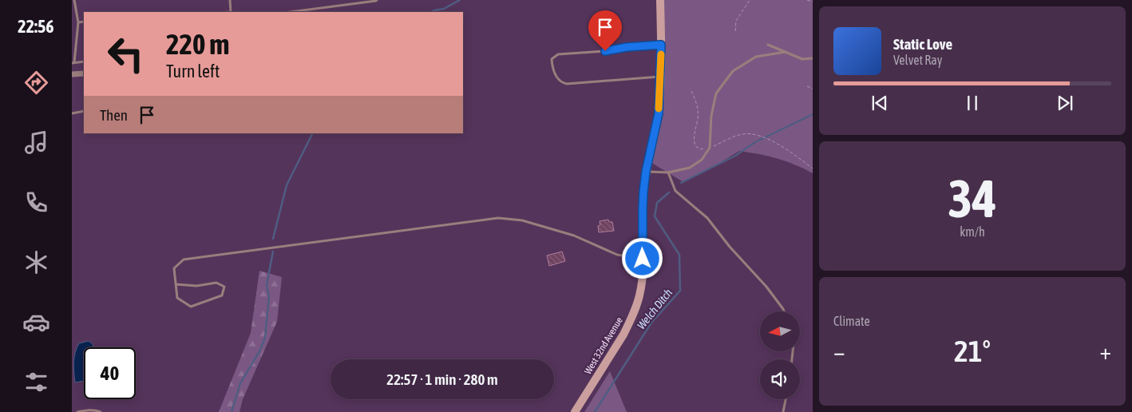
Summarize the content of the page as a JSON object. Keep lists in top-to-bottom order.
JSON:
{
  "streets": {
    "street": ["West 32nd Avenue"]
  },
  "water": ["Welch Ditch"],
  "north": "left",
  "page": {
    "tabs": "22:56",
    "turn": ["220 m", "Turn left"],
    "song": ["Static Love", "Velvet Ray"],
    "then": "Then",
    "tile": [
      ["34", "km/h"],
      "Climate"
    ],
    "heat": ["−", "21°", "+"],
    "limit": "40",
    "trip": "22:57 · 1 min · 280 m"
  }
}
